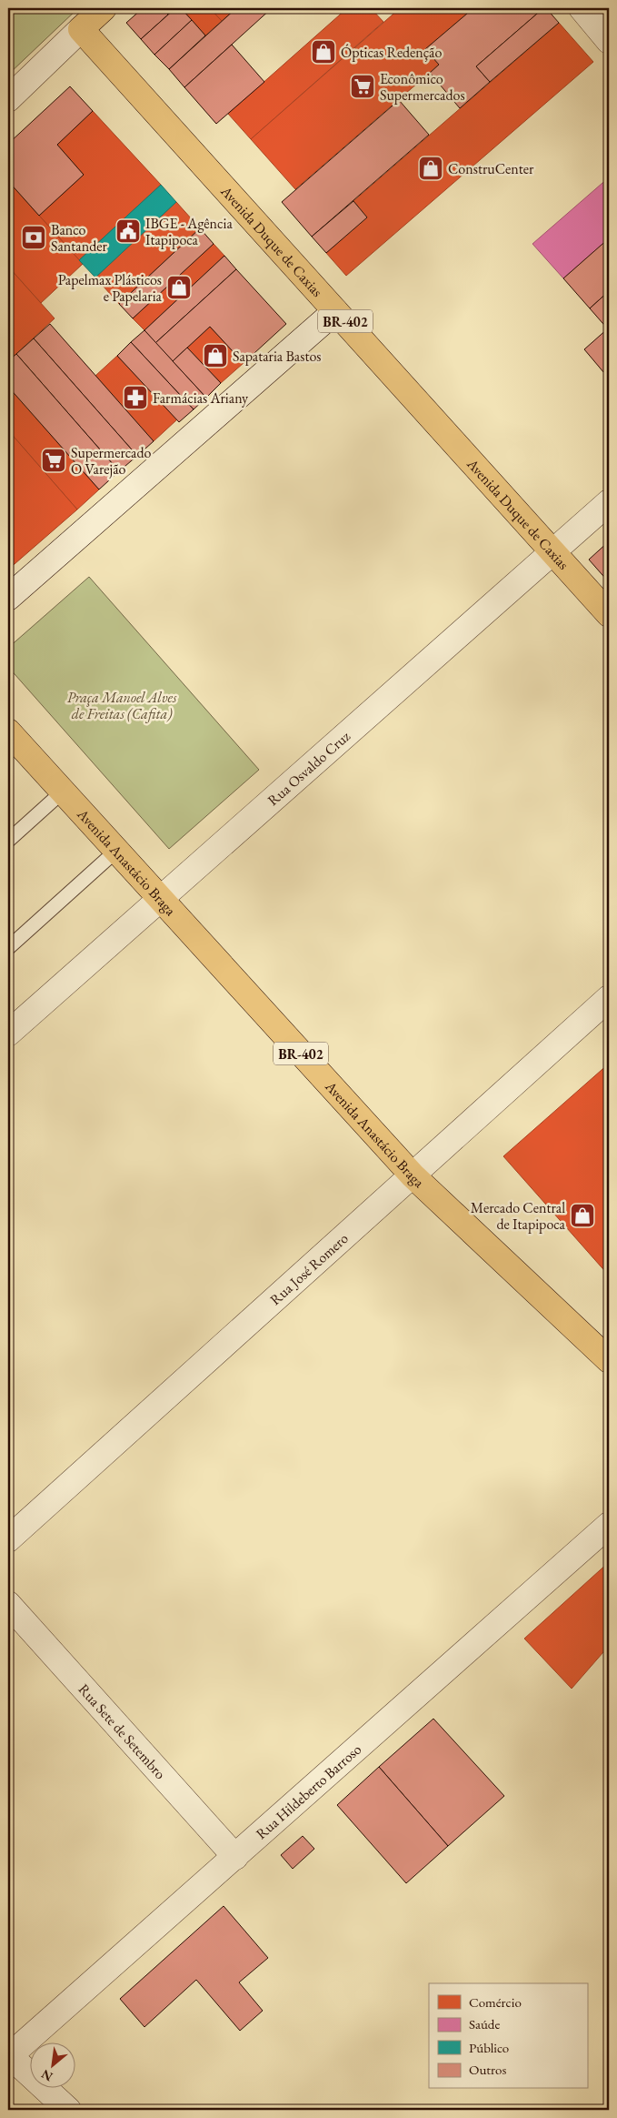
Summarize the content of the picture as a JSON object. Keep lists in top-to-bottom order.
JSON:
{
  "streets": {
    "main road": ["Avenida Duque de Caxias", "BR-402", "Avenida Anastácio Braga"],
    "street": [
      "Rua Osvaldo Cruz",
      "Rua José Romero",
      "Rua Sete de Setembro",
      "Rua Hildeberto Barroso"
    ]
  },
  "crossings": [
    ["Avenida Duque de Caxias", "Rua Osvaldo Cruz"],
    ["Rua Osvaldo Cruz", "Avenida Anastácio Braga"],
    ["Avenida Anastácio Braga", "Rua José Romero"],
    ["Rua Sete de Setembro", "Rua Hildeberto Barroso"]
  ],
  "parks": ["Praça Manoel Alves de Freitas (Cafita)"],
  "places": {
    "shop": [
      "Ópticas Redenção",
      "ConstruCenter",
      "Papelmax Plásticos e Papelaria",
      "Sapataria Bastos",
      "Mercado Central de Itapipoca"
    ],
    "supermarket": ["Econômico Supermercados", "Supermercado O Varejão"],
    "public building": ["IBGE - Agência Itapipoca"],
    "bank": ["Banco Santander"],
    "pharmacy": ["Farmácias Ariany"]
  },
  "legend": [
    "Comércio",
    "Saúde",
    "Público",
    "Outros"
  ],
  "north": "bottom left"
}
